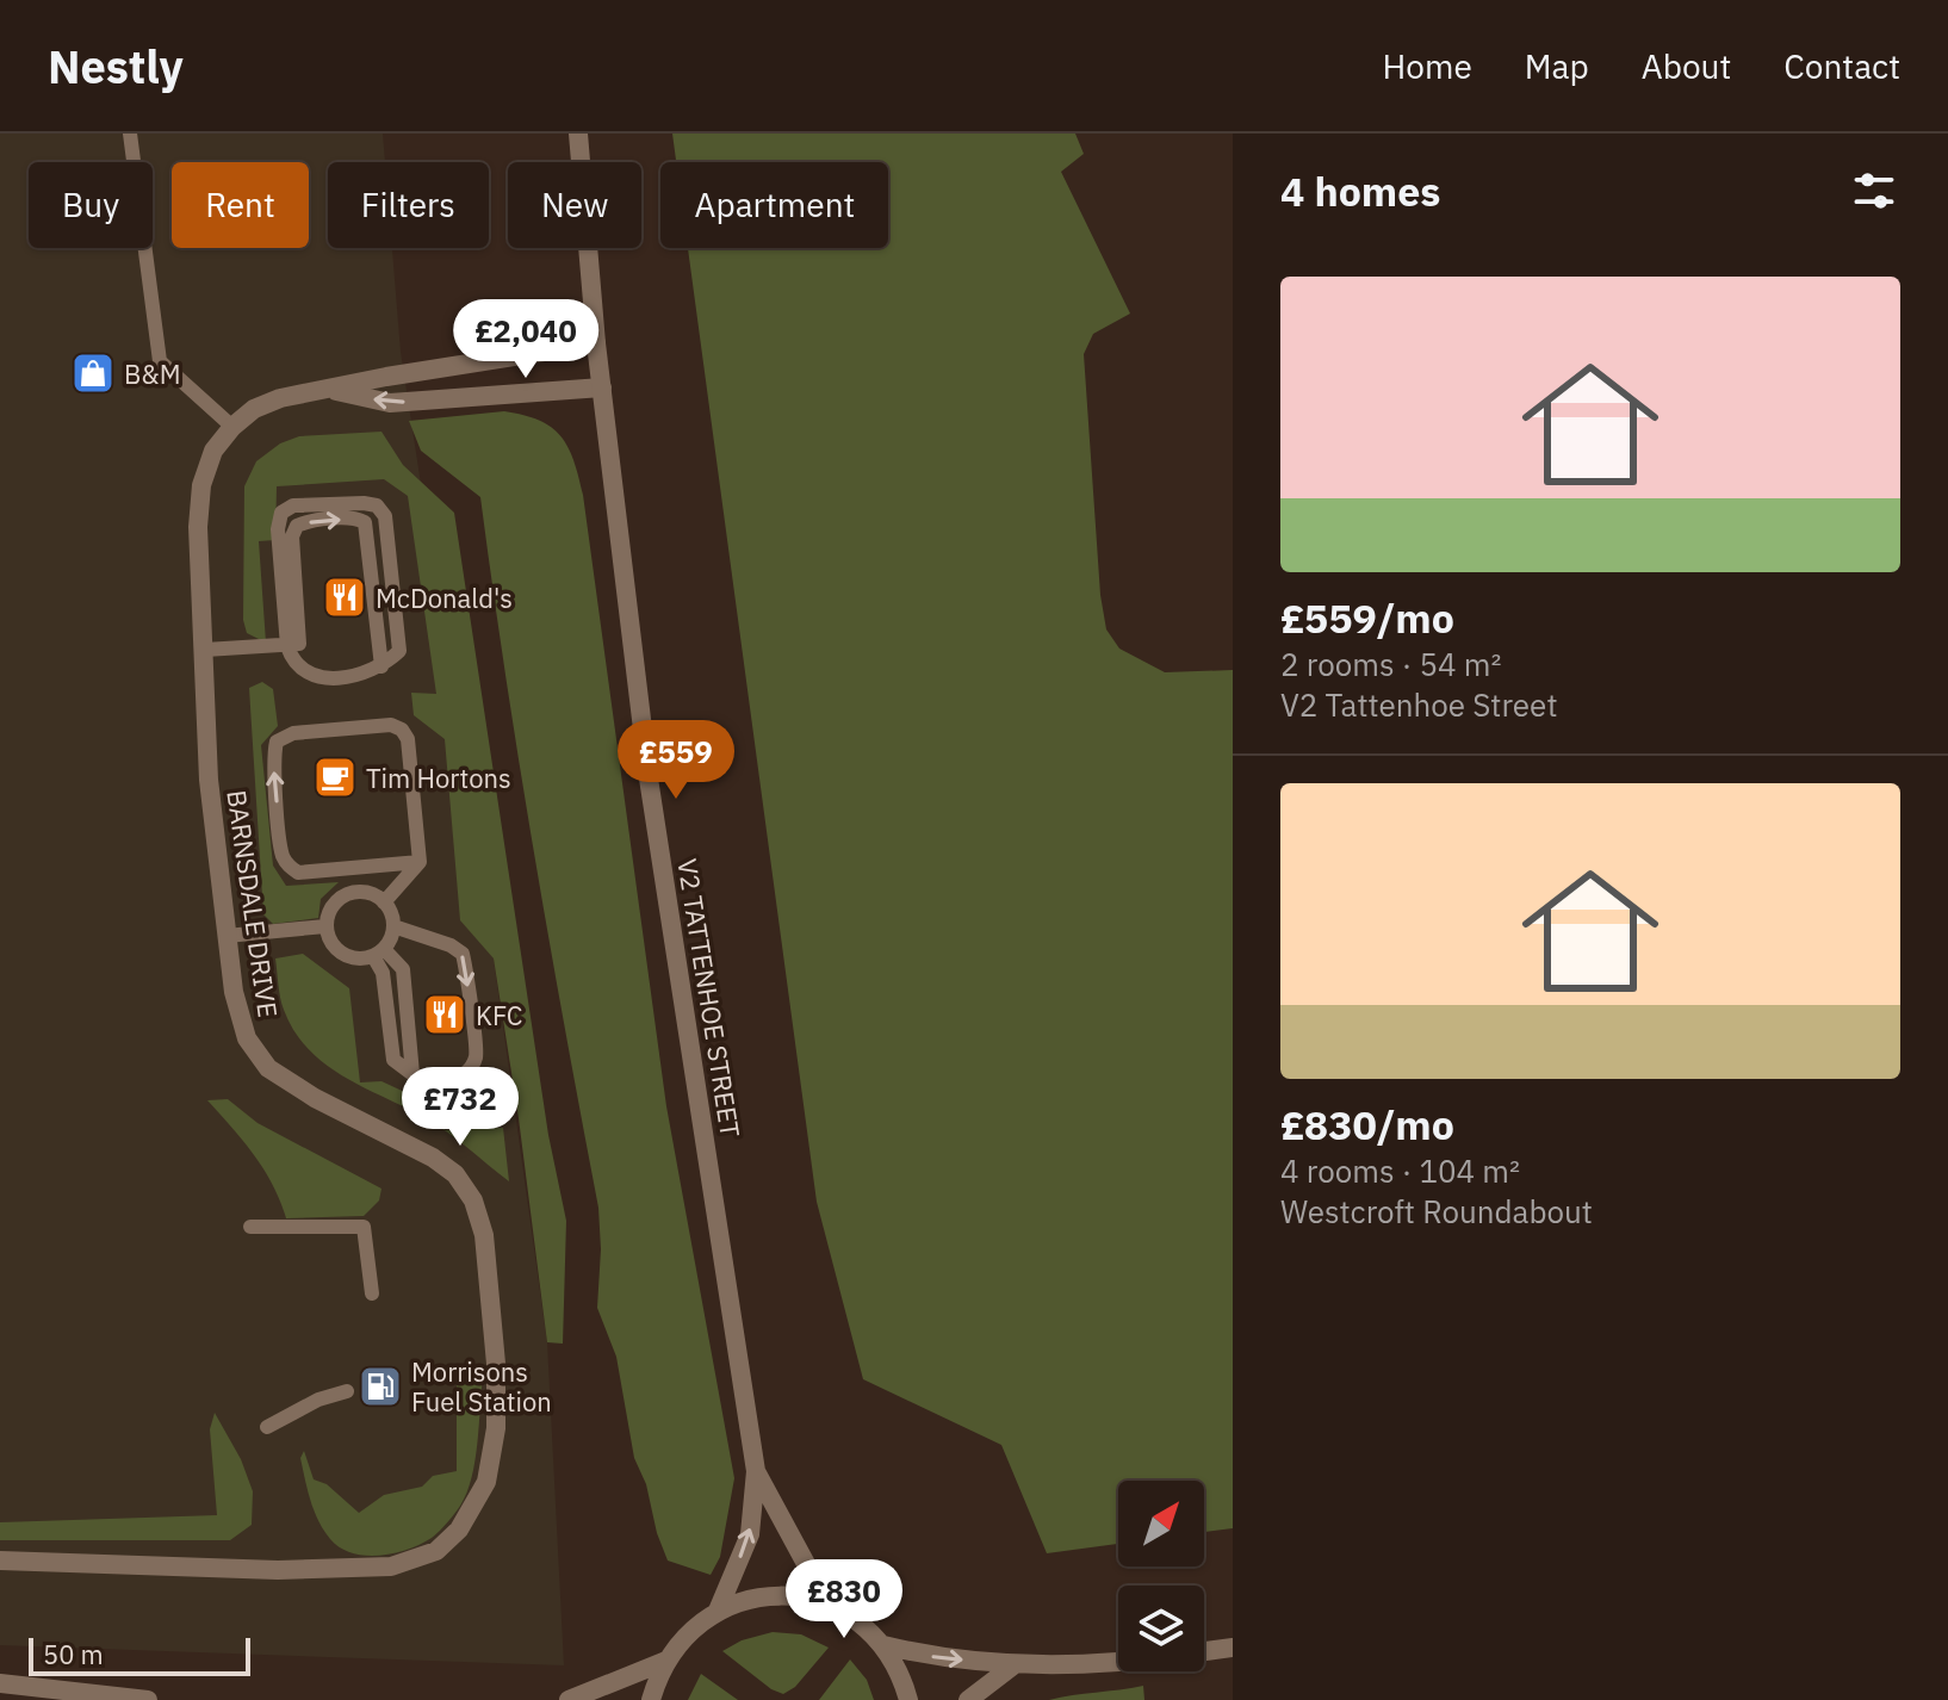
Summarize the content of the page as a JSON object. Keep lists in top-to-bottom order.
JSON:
{
  "streets": {
    "street": ["BARNSDALE DRIVE", "V2 TATTENHOE STREET"]
  },
  "crossings": [
    ["BARNSDALE DRIVE", "V2 TATTENHOE STREET"]
  ],
  "places": {
    "shop": ["B&M"],
    "restaurant": ["McDonald's", "KFC"],
    "cafe": ["Tim Hortons"],
    "fuel station": ["Morrisons Fuel Station"]
  },
  "scale_bar": "50 m",
  "north": "top right",
  "page": {
    "header": "Nestly",
    "nav": [
      "Home",
      "Map",
      "About",
      "Contact"
    ],
    "heading": "4 homes",
    "chip": [
      "Buy",
      "Rent",
      "Filters",
      "New",
      "Apartment"
    ],
    "list": [
      {
        "name": "£559/mo",
        "note": "2 rooms · 54 m² · V2 Tattenhoe Street"
      },
      {
        "name": "£830/mo",
        "note": "4 rooms · 104 m² · Westcroft Roundabout"
      }
    ],
    "price": [
      "£2,040",
      "£559",
      "£732",
      "£830"
    ],
    "scale": "50 m"
  }
}
